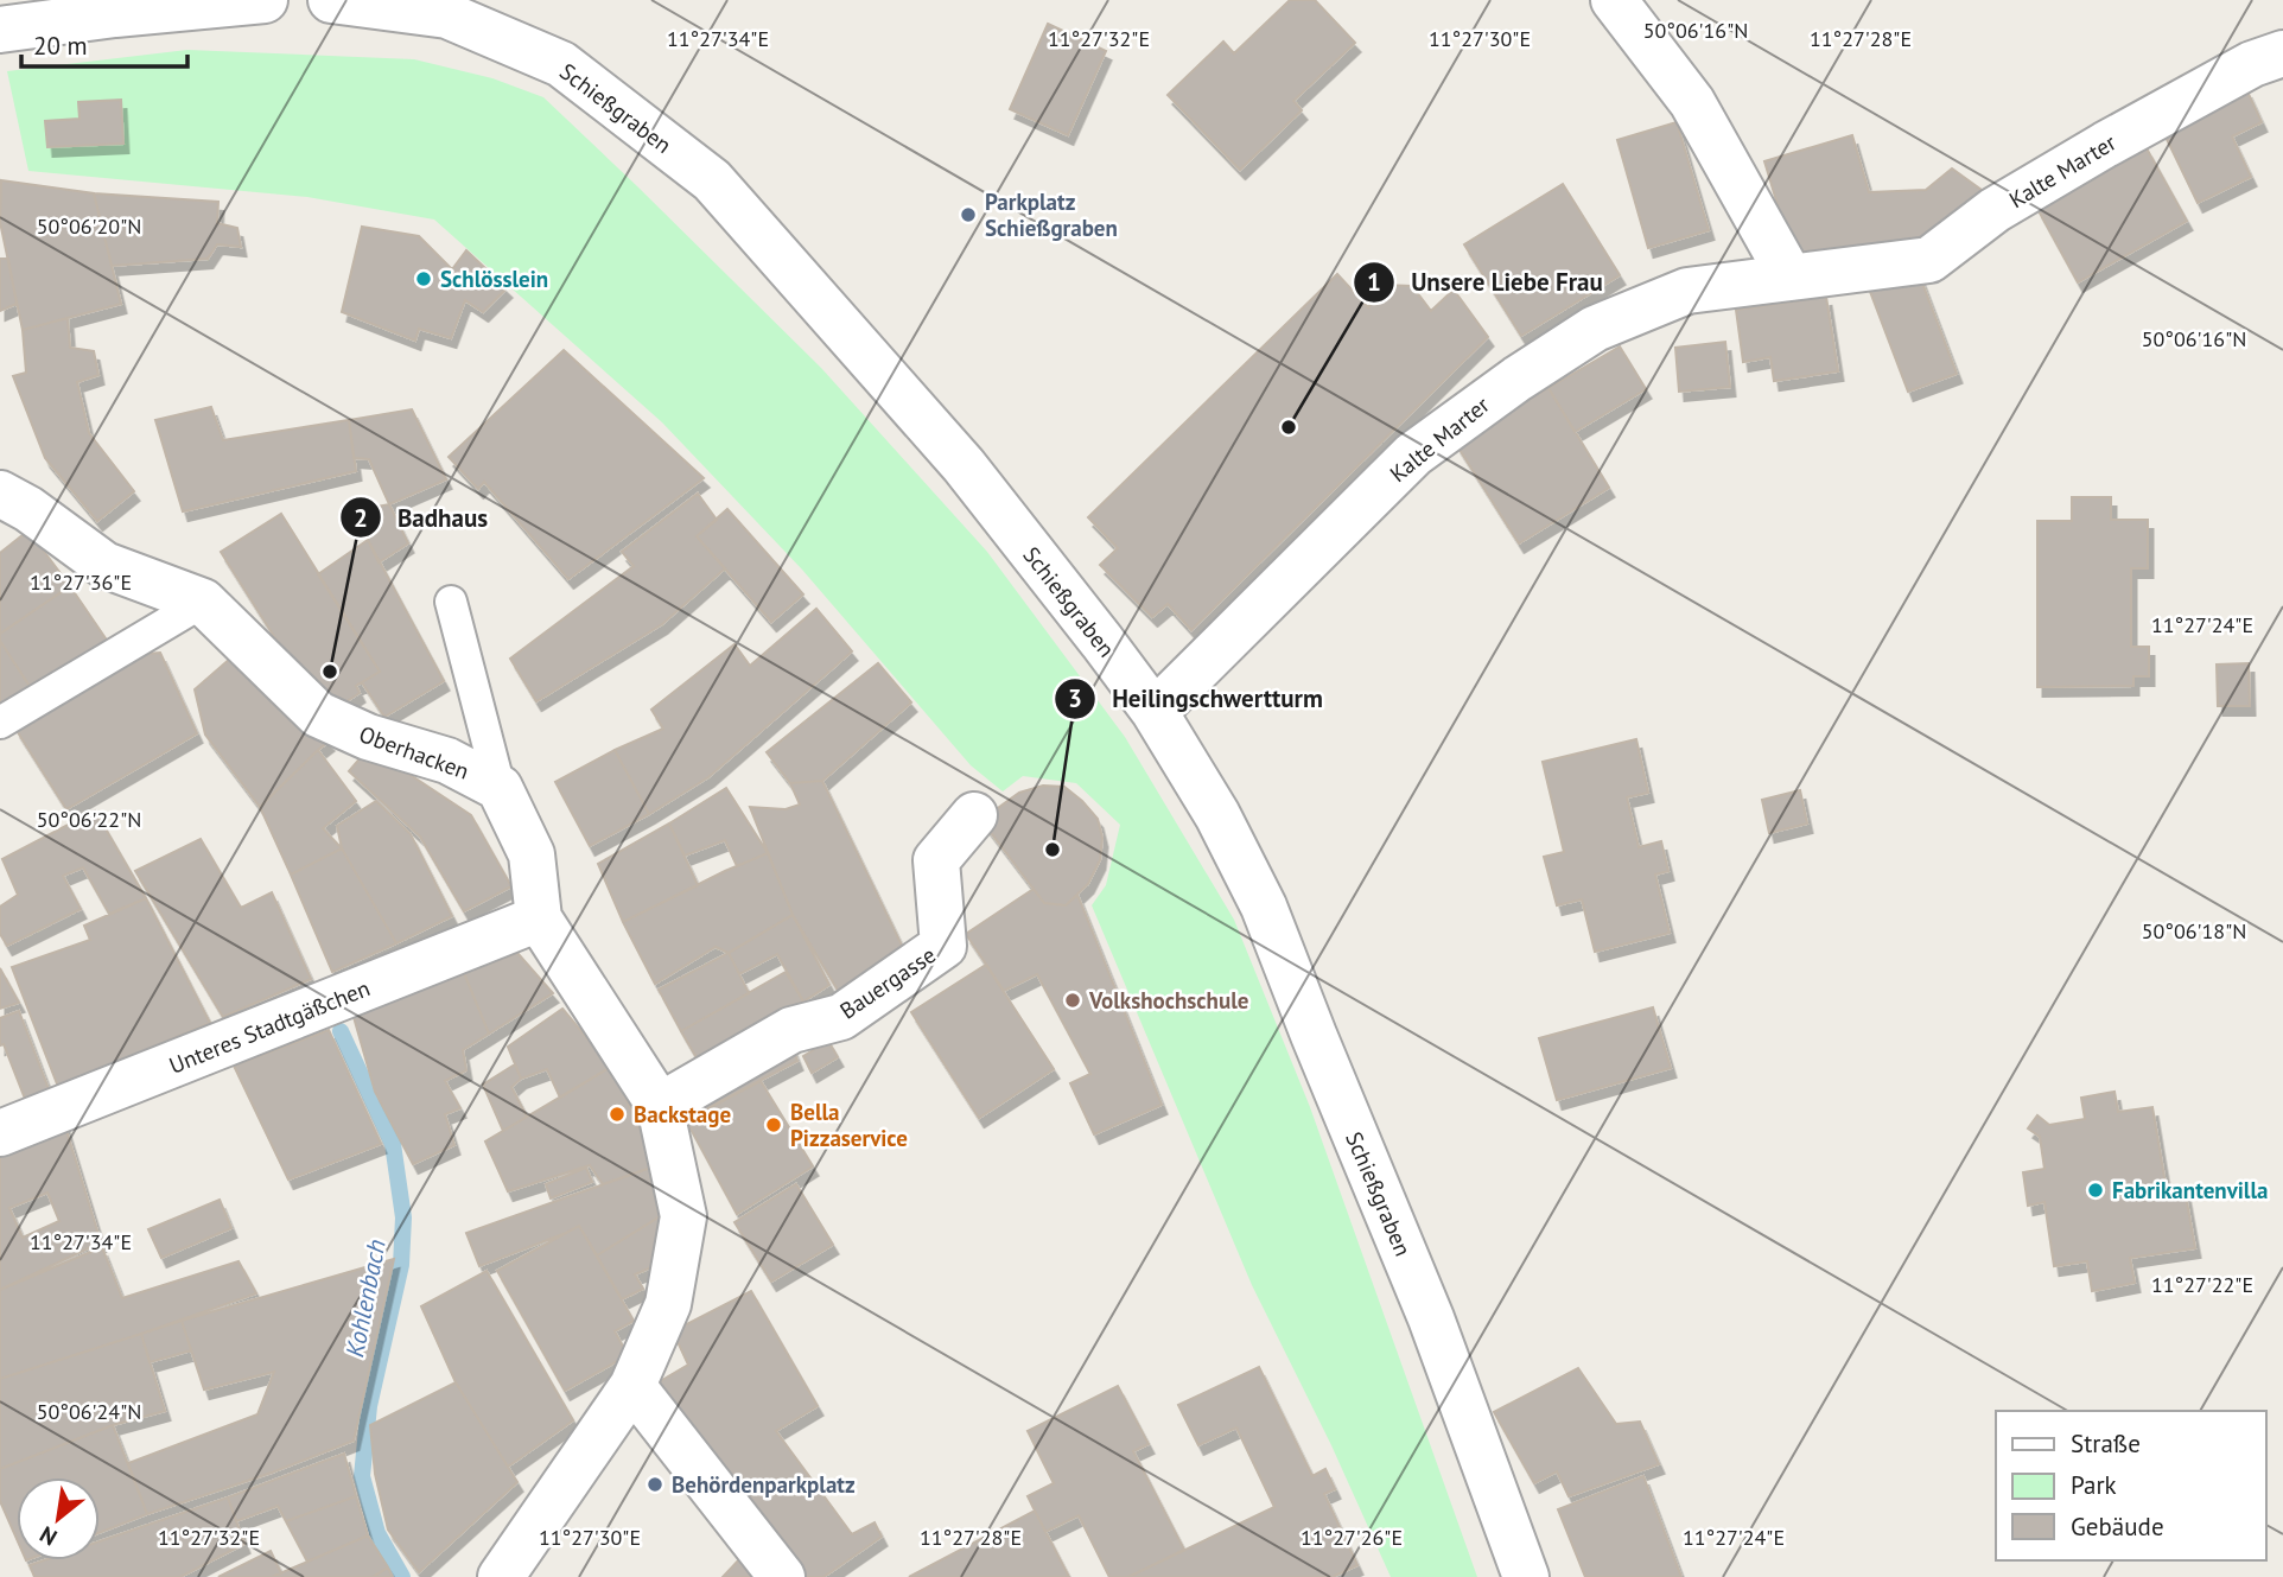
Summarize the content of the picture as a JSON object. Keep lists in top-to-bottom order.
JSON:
{
  "streets": {
    "street": [
      "Schießgraben",
      "Kalte Marter",
      "Oberhacken",
      "Bauergasse",
      "Unteres Stadtgäßchen"
    ]
  },
  "crossings": [
    ["Schießgraben", "Kalte Marter"]
  ],
  "water": ["Kohlenbach"],
  "places": [
    "Parkplatz Schießgraben",
    "Schlösslein",
    "Unsere Liebe Frau",
    "Badhaus",
    "Heilingschwertturm",
    "Volkshochschule",
    "Backstage",
    "Bella Pizzaservice",
    "Fabrikantenvilla",
    "Behördenparkplatz"
  ],
  "legend": ["Straße", "Park", "Gebäude"],
  "scale_bar": "20 m",
  "north": "bottom left",
  "coordinates": [
    "50°06'16\"N",
    "11°27'34\"E",
    "11°27'32\"E",
    "11°27'30\"E",
    "11°27'28\"E",
    "50°06'20\"N",
    "11°27'36\"E",
    "11°27'24\"E",
    "50°06'22\"N",
    "50°06'18\"N",
    "11°27'22\"E",
    "50°06'24\"N",
    "11°27'26\"E"
  ]
}
